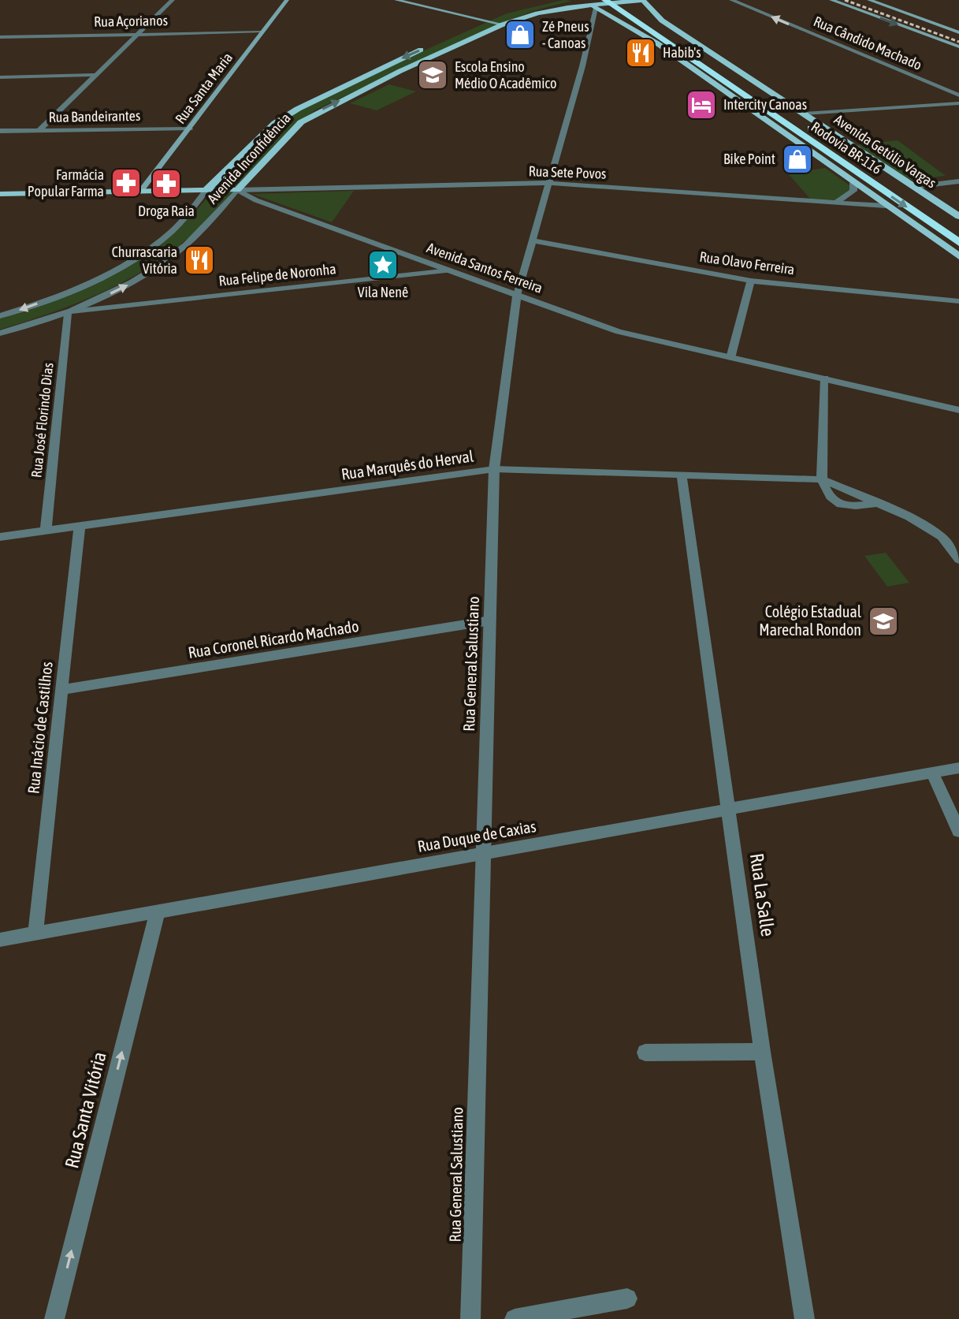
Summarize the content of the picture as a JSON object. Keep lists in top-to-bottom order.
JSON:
{
  "streets": {
    "highway": ["Rodovia BR-116"],
    "main road": [
      "Rua Santa Maria",
      "Avenida Getúlio Vargas",
      "Avenida Inconfidência",
      "Avenida Santos Ferreira"
    ],
    "street": [
      "Rua Açorianos",
      "Rua Cândido Machado",
      "Rua Bandeirantes",
      "Rua Sete Povos",
      "Rua Olavo Ferreira",
      "Rua Felipe de Noronha",
      "Rua José Florindo Dias",
      "Rua Marquês do Herval",
      "Rua Coronel Ricardo Machado",
      "Rua General Salustiano",
      "Rua Inácio de Castilhos",
      "Rua Duque de Caxias",
      "Rua La Salle",
      "Rua Santa Vitória"
    ]
  },
  "crossings": [
    ["Rua Açorianos", "Rua Santa Maria"],
    ["Rua Santa Maria", "Rua Bandeirantes"],
    ["Rua Santa Maria", "Avenida Santos Ferreira"],
    ["Avenida Getúlio Vargas", "Avenida Inconfidência"],
    ["Avenida Inconfidência", "Rua Sete Povos"],
    ["Avenida Inconfidência", "Avenida Santos Ferreira"],
    ["Avenida Inconfidência", "Rua Felipe de Noronha"],
    ["Avenida Inconfidência", "Rua José Florindo Dias"],
    ["Avenida Inconfidência", "Rua General Salustiano"],
    ["Rua Sete Povos", "Avenida Santos Ferreira"],
    ["Rua Sete Povos", "Rua General Salustiano"],
    ["Rua Olavo Ferreira", "Rua General Salustiano"],
    ["Avenida Santos Ferreira", "Rua Felipe de Noronha"],
    ["Avenida Santos Ferreira", "Rua General Salustiano"],
    ["Rua Felipe de Noronha", "Rua José Florindo Dias"],
    ["Rua José Florindo Dias", "Rua Marquês do Herval"],
    ["Rua Marquês do Herval", "Rua General Salustiano"],
    ["Rua Marquês do Herval", "Rua Inácio de Castilhos"],
    ["Rua Marquês do Herval", "Rua La Salle"],
    ["Rua Coronel Ricardo Machado", "Rua General Salustiano"],
    ["Rua Coronel Ricardo Machado", "Rua Inácio de Castilhos"],
    ["Rua General Salustiano", "Rua Duque de Caxias"],
    ["Rua Inácio de Castilhos", "Rua Duque de Caxias"],
    ["Rua Duque de Caxias", "Rua La Salle"],
    ["Rua Duque de Caxias", "Rua Santa Vitória"]
  ],
  "one_way": ["Rua Cândido Machado", "Rua Santa Vitória"],
  "places": {
    "shop": ["Zé Pneus - Canoas", "Bike Point"],
    "restaurant": ["Habib's", "Churrascaria Vitória"],
    "school or university": ["Escola Ensino Médio O Acadêmico", "Colégio Estadual Marechal Rondon"],
    "hotel": ["Intercity Canoas"],
    "pharmacy": ["Farmácia Popular Farma", "Droga Raia"],
    "place": ["Vila Nenê"]
  }
}
